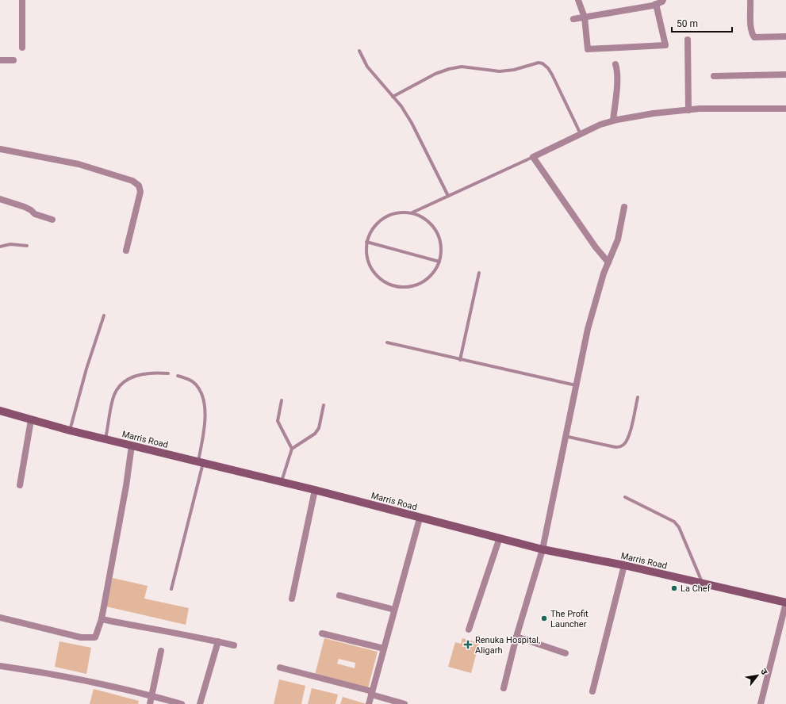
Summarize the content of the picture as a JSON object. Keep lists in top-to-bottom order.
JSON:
{
  "streets": {
    "street": ["Marris Road"]
  },
  "places": {
    "other": ["La Chef", "The Profit Launcher"],
    "health": ["Renuka Hospital, Aligarh"]
  },
  "scale_bar": "50 m",
  "north": "top right"
}
